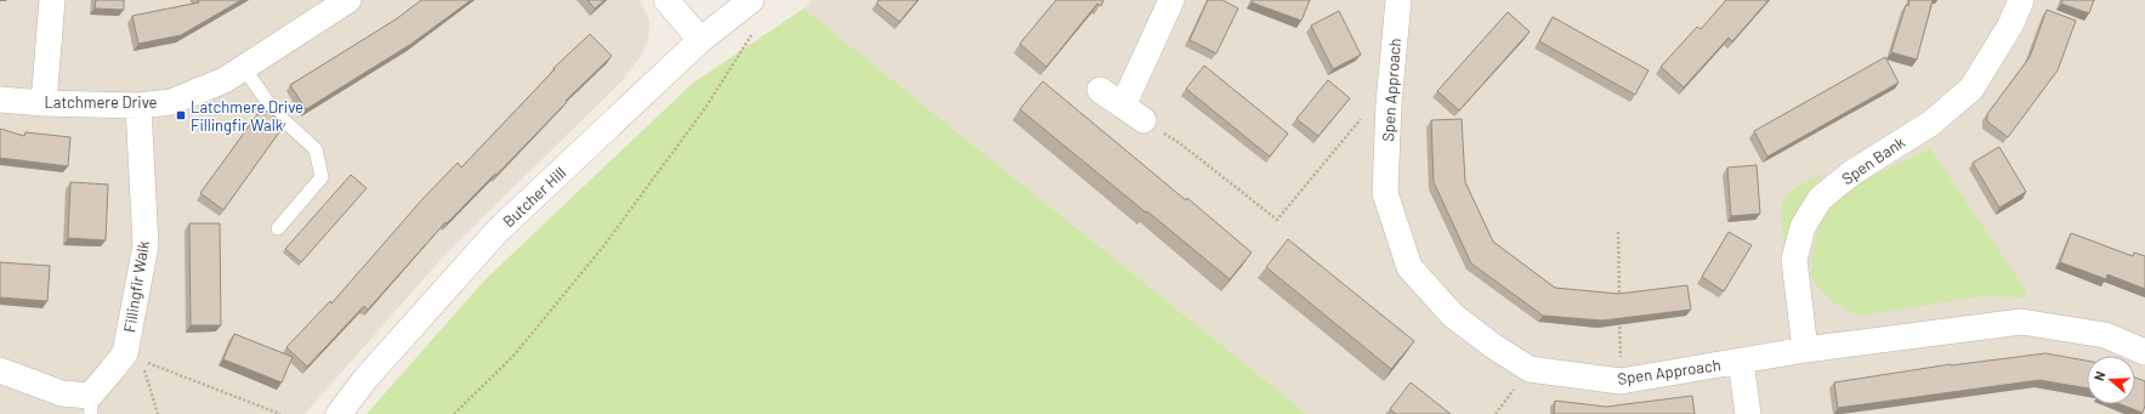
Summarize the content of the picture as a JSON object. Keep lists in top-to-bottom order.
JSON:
{
  "streets": {
    "street": [
      "Spen Approach",
      "Latchmere Drive",
      "Spen Bank",
      "Butcher Hill",
      "Fillingfir Walk"
    ]
  },
  "crossings": [
    ["Spen Approach", "Spen Bank"],
    ["Latchmere Drive", "Fillingfir Walk"]
  ],
  "places": {
    "transit": ["Latchmere Drive Fillingfir Walk"]
  },
  "north": "left"
}
